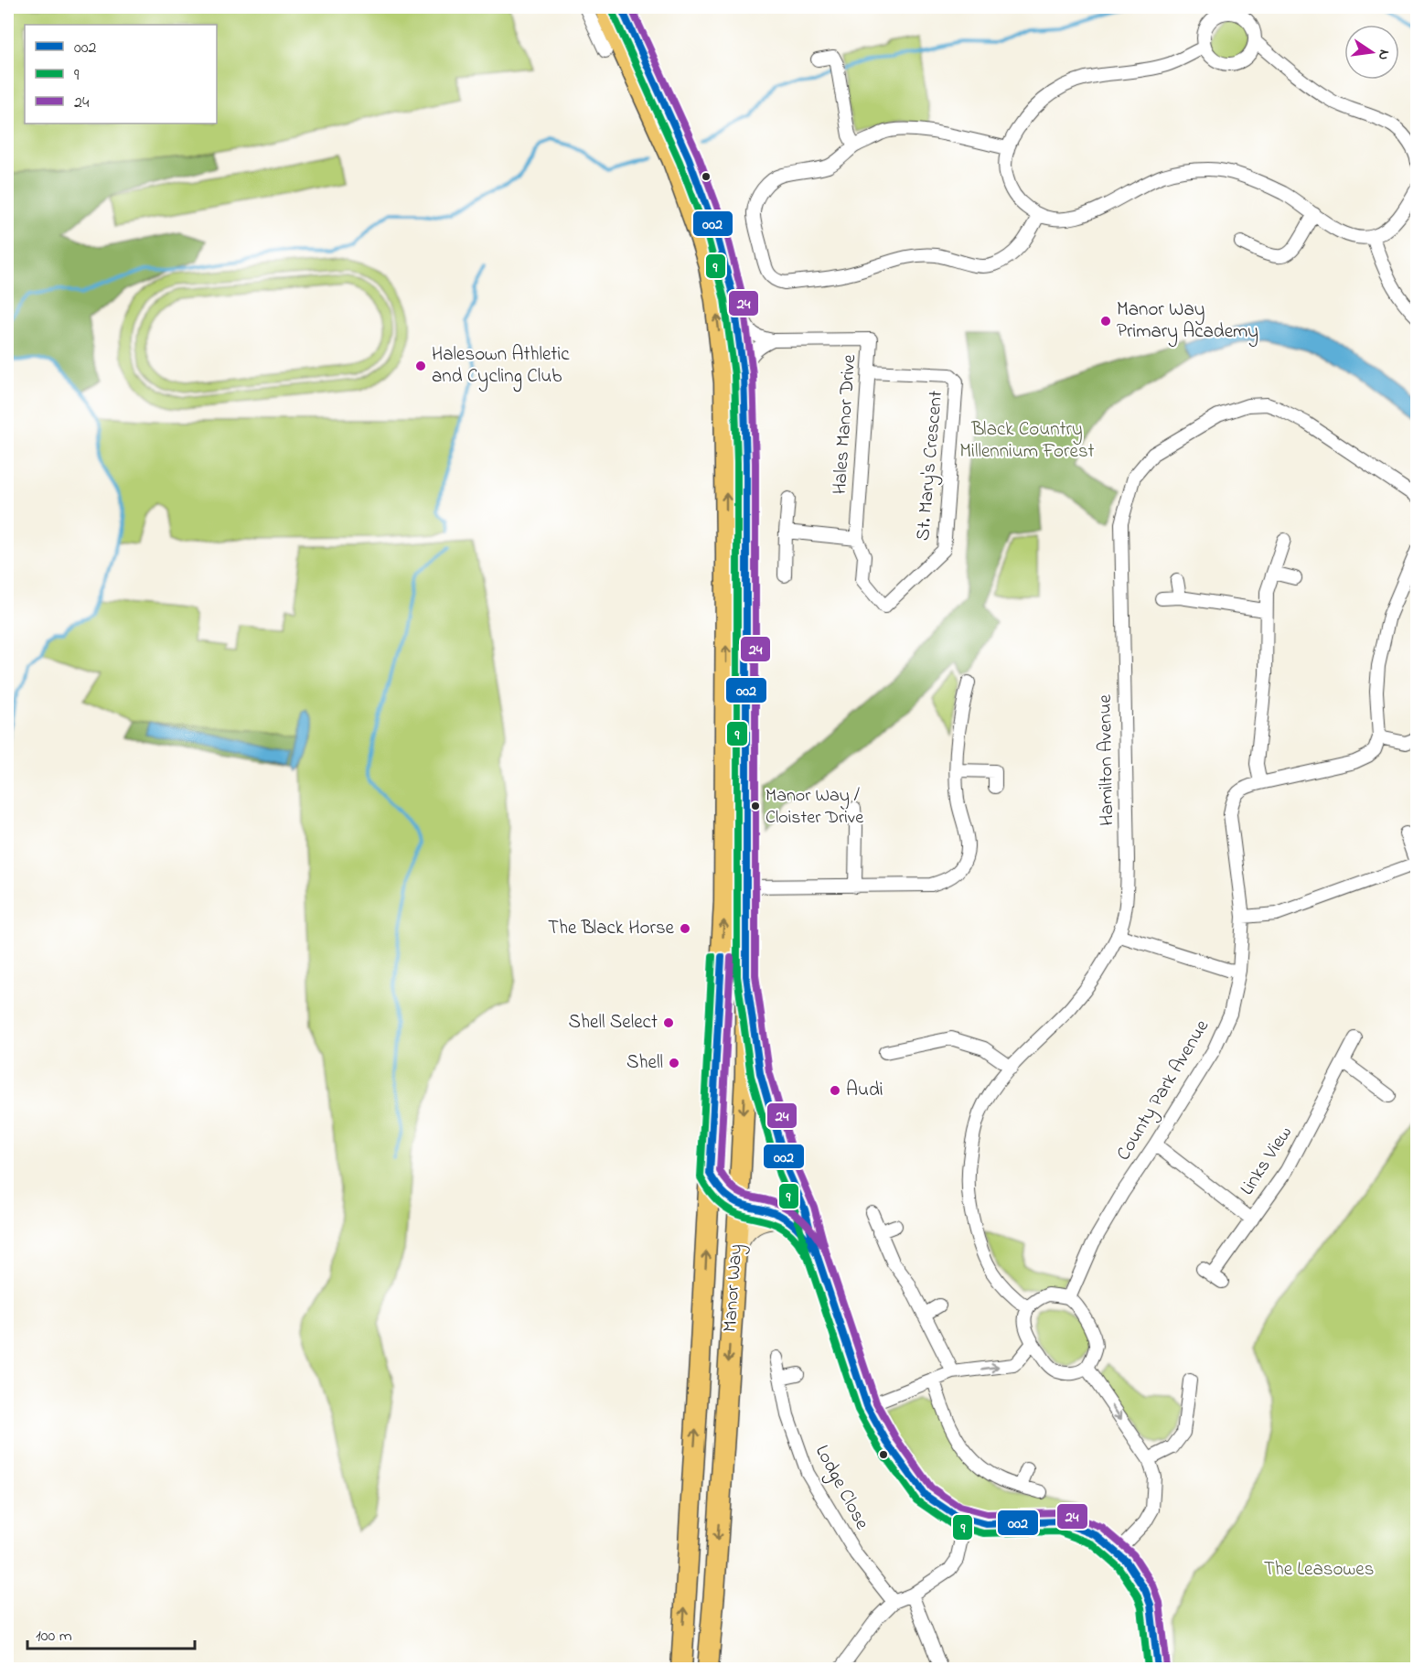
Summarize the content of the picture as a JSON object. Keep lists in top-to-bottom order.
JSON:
{
  "streets": {
    "highway": ["Manor Way"],
    "street": [
      "Hales Manor Drive",
      "St. Mary's Crescent",
      "Hamilton Avenue",
      "County Park Avenue",
      "Links View",
      "Lodge Close"
    ]
  },
  "crossings": [
    ["Hales Manor Drive", "St. Mary's Crescent"],
    ["Hales Manor Drive", "Manor Way"],
    ["Hamilton Avenue", "County Park Avenue"]
  ],
  "parks": ["Black Country Millennium Forest", "The Leasowes"],
  "places": [
    "Manor Way Primary Academy",
    "Halesown Athletic and Cycling Club",
    "Manor Way / Cloister Drive",
    "The Black Horse",
    "Shell Select",
    "Shell",
    "Audi"
  ],
  "lines": ["transit line 002", "transit line 24", "transit line 9"],
  "legend": ["002", "9", "24"],
  "scale_bar": "100 m",
  "north": "right"
}
